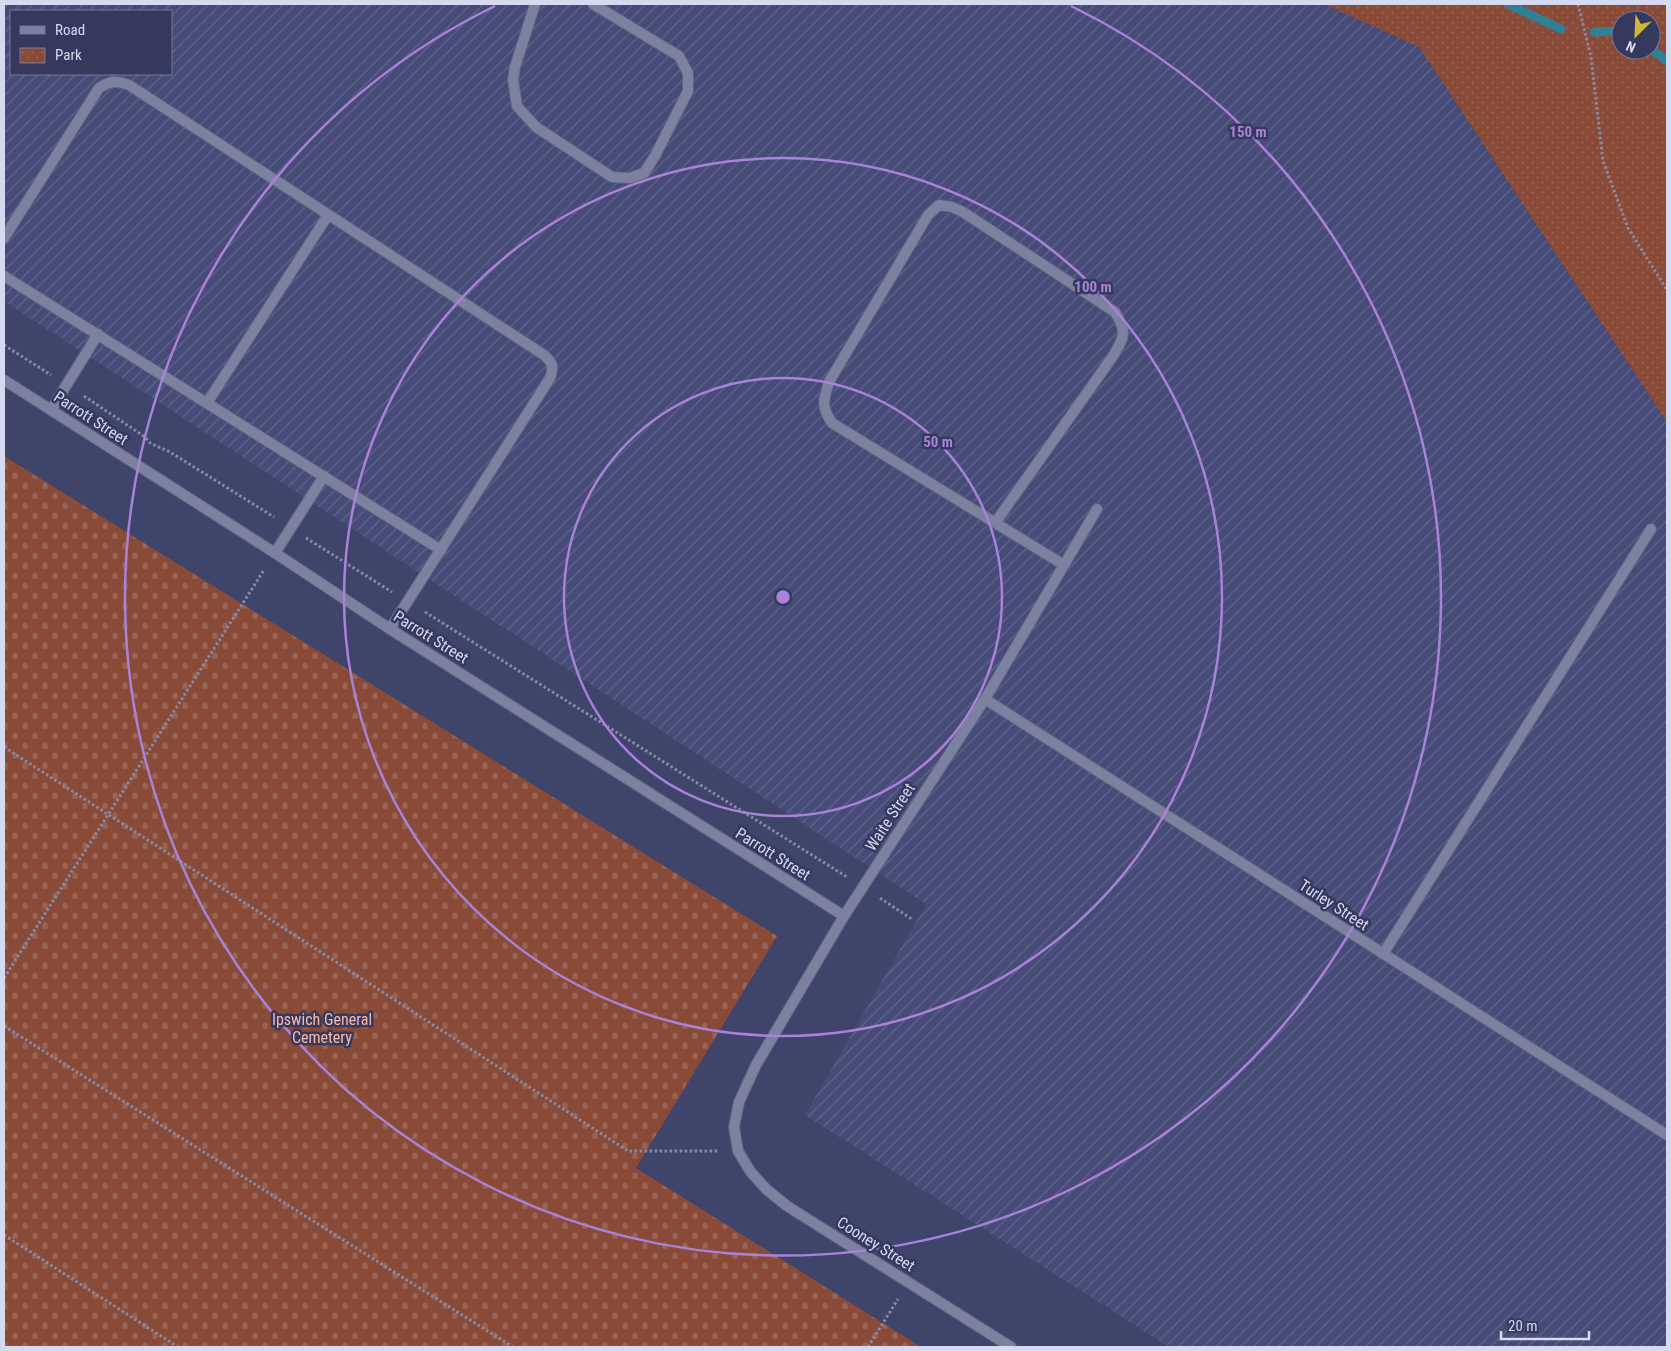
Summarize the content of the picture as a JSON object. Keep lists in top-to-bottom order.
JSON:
{
  "streets": {
    "street": [
      "Parrott Street",
      "Waite Street",
      "Turley Street",
      "Cooney Street"
    ]
  },
  "crossings": [
    ["Parrott Street", "Waite Street"],
    ["Waite Street", "Turley Street"],
    ["Waite Street", "Cooney Street"]
  ],
  "parks": ["Ipswich General Cemetery"],
  "legend": ["Road", "Park"],
  "scale_bar": "20 m",
  "north": "bottom left",
  "rings": ["150 m", "100 m", "50 m"]
}
